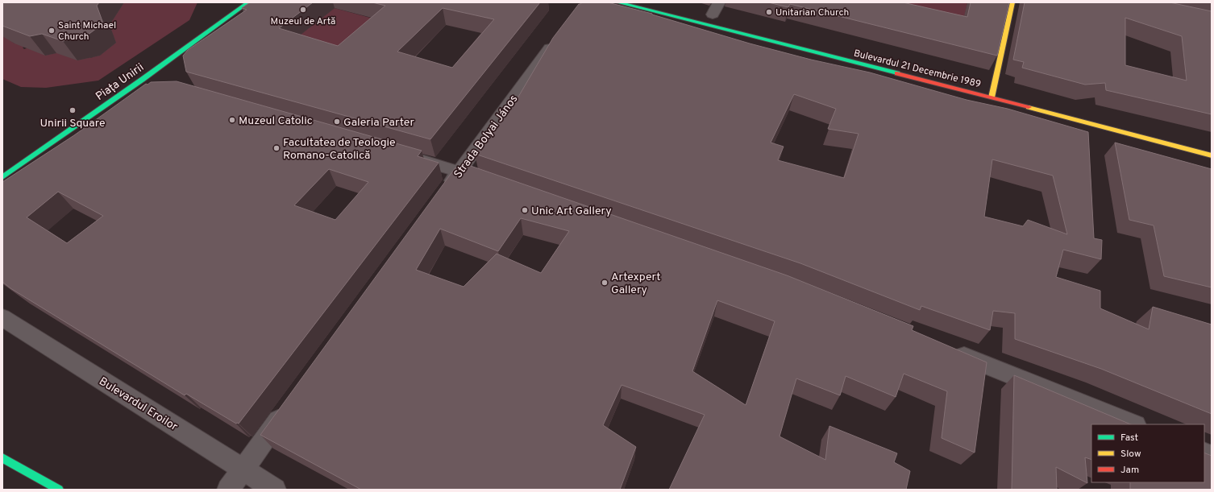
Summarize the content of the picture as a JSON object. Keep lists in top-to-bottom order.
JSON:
{
  "streets": {
    "main road": ["Bulevardul 21 Decembrie 1989", "Piața Unirii"],
    "street": ["Strada Bolyai János", "Bulevardul Eroilor"]
  },
  "places": [
    "Muzeul de Artă",
    "Unitarian Church",
    "Saint Michael Church",
    "Unirii Square",
    "Muzeul Catolic",
    "Galeria Parter",
    "Facultatea de Teologie Romano-Catolică",
    "Unic Art Gallery",
    "Artexpert Gallery"
  ],
  "legend": ["Fast", "Slow", "Jam"]
}
